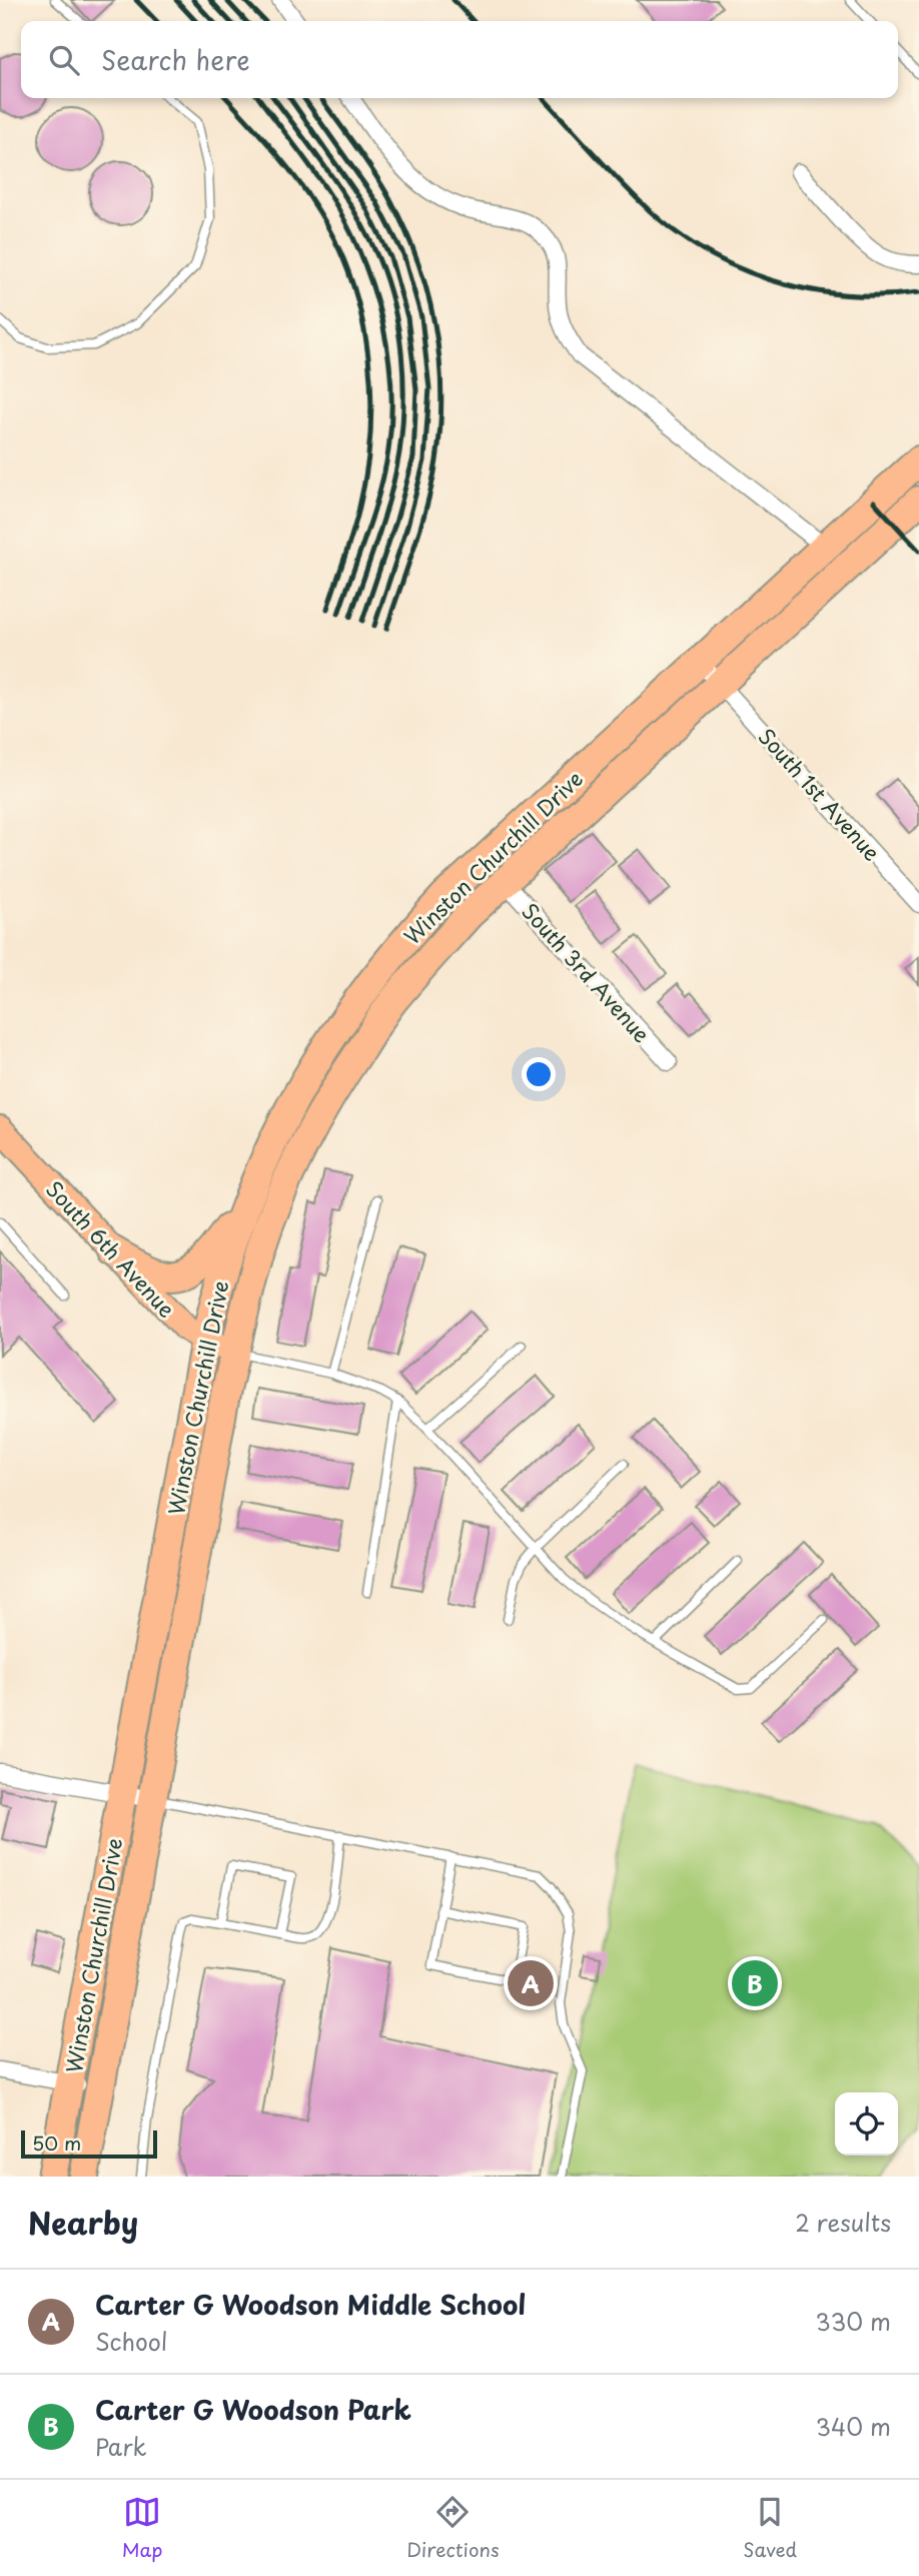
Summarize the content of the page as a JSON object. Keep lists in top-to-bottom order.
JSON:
{
  "streets": {
    "highway": ["Winston Churchill Drive"],
    "main road": ["South 6th Avenue"],
    "street": ["South 1st Avenue", "South 3rd Avenue"]
  },
  "crossings": [
    ["South 1st Avenue", "Winston Churchill Drive"],
    ["Winston Churchill Drive", "South 3rd Avenue"],
    ["Winston Churchill Drive", "South 6th Avenue"]
  ],
  "scale_bar": "50 m",
  "page": {
    "search": "Search here",
    "pins": ["A", "B"],
    "scale": "50 m",
    "heading": ["Nearby", "2 results"],
    "list": [
      {
        "mark": "A",
        "name": "Carter G Woodson Middle School",
        "note": "School",
        "value": "330 m"
      },
      {
        "mark": "B",
        "name": "Carter G Woodson Park",
        "note": "Park",
        "value": "340 m"
      }
    ],
    "nav": ["Map", "Directions", "Saved"]
  }
}
